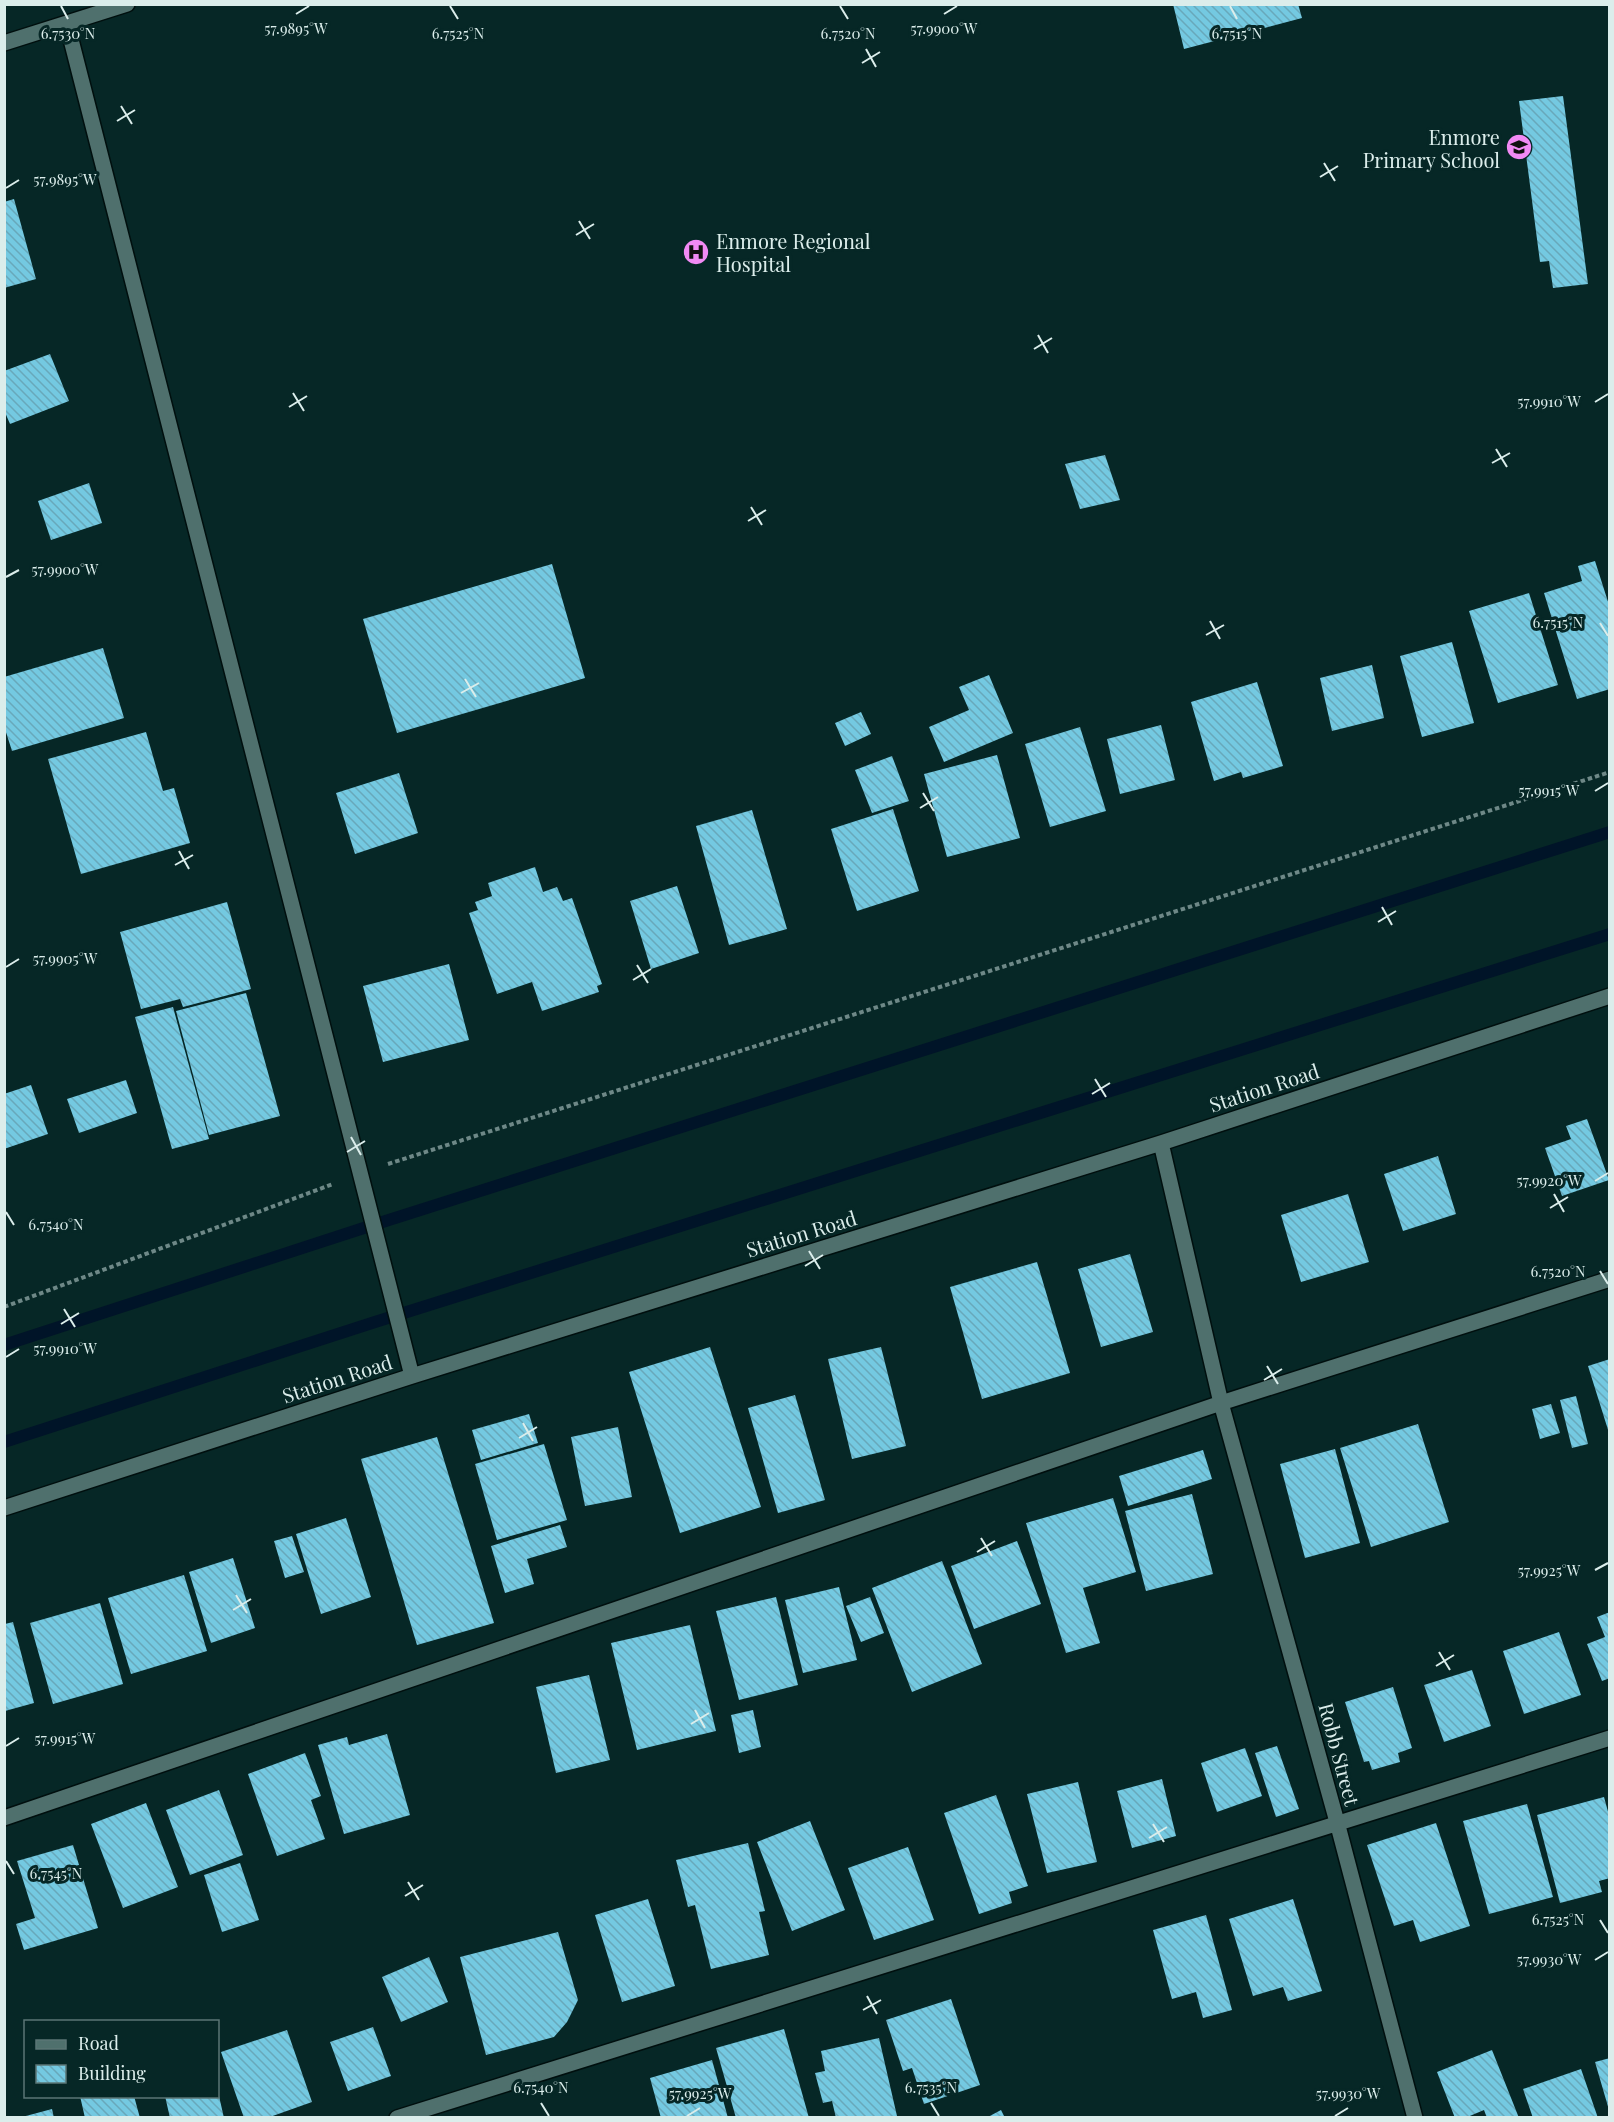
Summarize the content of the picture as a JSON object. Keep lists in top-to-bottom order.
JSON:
{
  "streets": {
    "street": ["Station Road", "Robb Street"]
  },
  "crossings": [
    ["Station Road", "Robb Street"]
  ],
  "places": {
    "school or university": ["Enmore Primary School"],
    "hospital": ["Enmore Regional Hospital"]
  },
  "legend": ["Road", "Building"],
  "coordinates": [
    "57.9895°W",
    "57.9900°W",
    "6.7530°N",
    "6.7525°N",
    "6.7520°N",
    "6.7515°N",
    "57.9910°W",
    "57.9915°W",
    "57.9905°W",
    "57.9920°W",
    "6.7540°N",
    "57.9925°W",
    "6.7545°N",
    "57.9930°W",
    "6.7535°N"
  ]
}
